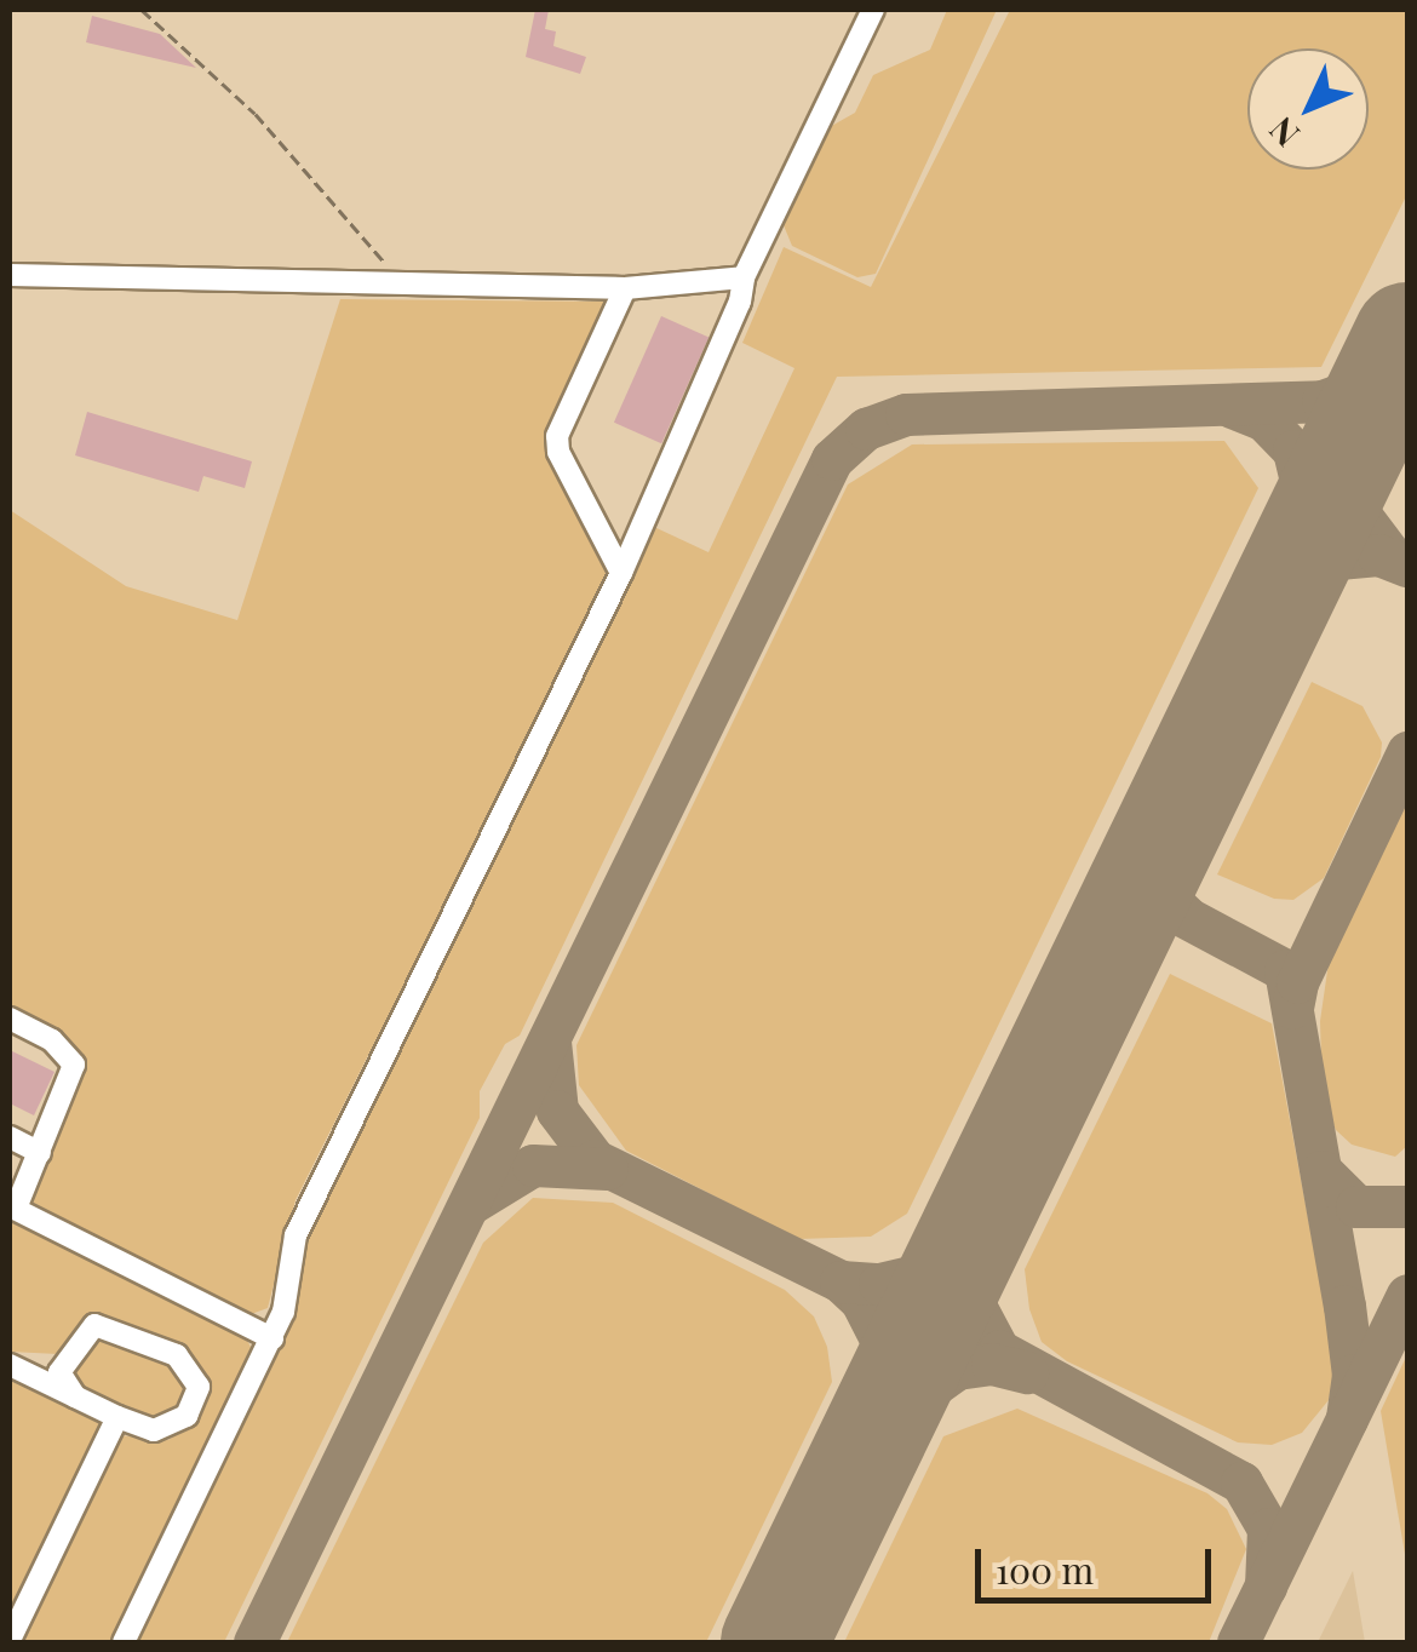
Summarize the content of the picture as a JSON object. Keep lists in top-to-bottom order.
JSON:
{
  "scale_bar": "100 m",
  "north": "bottom left"
}
